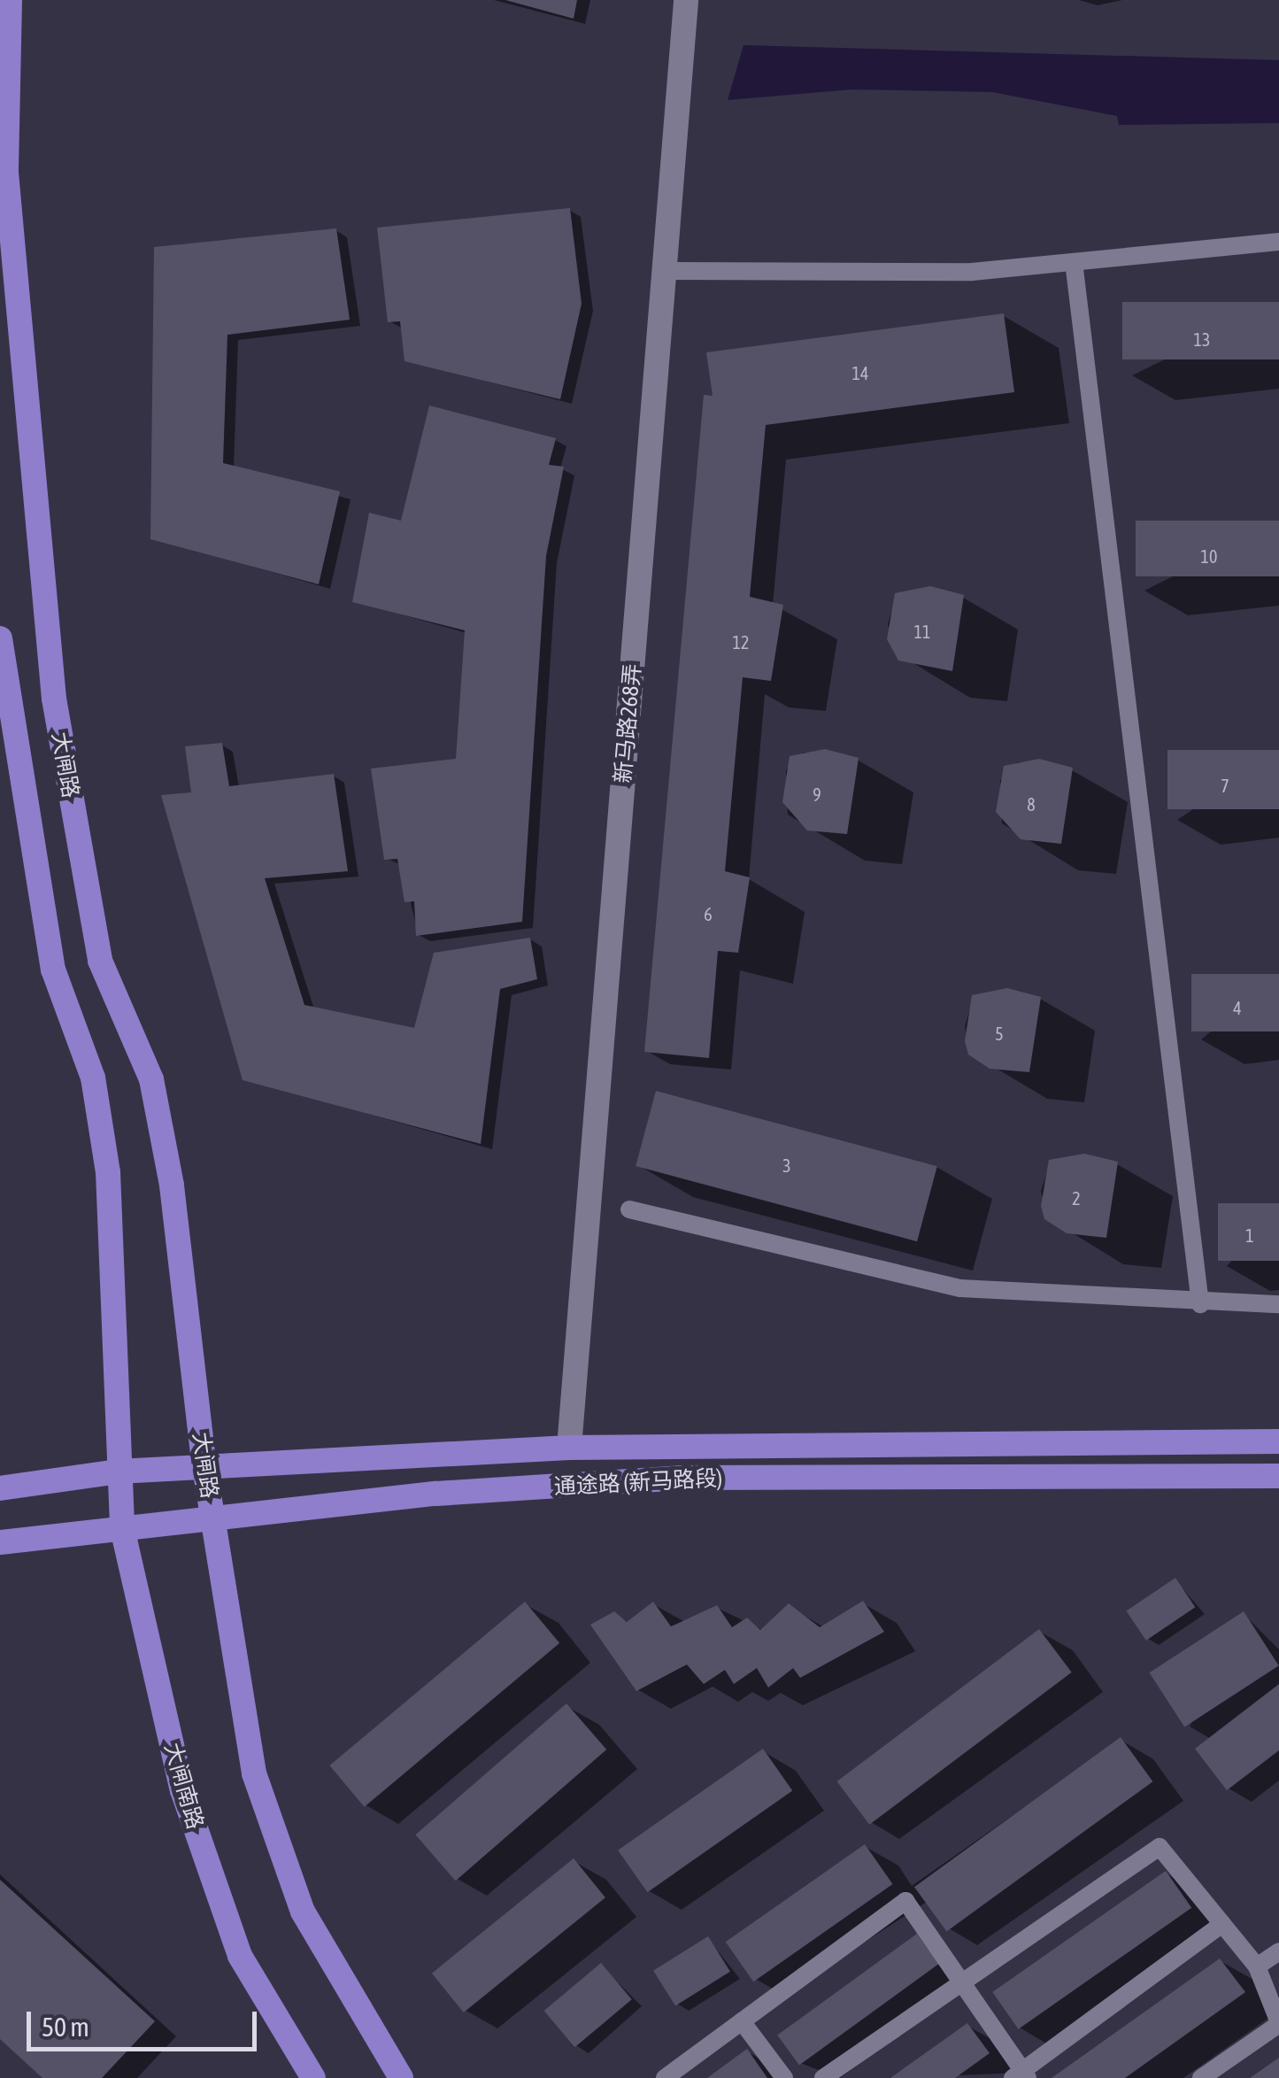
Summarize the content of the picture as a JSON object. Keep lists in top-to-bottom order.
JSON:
{
  "streets": {
    "main road": ["大闸路", "通途路 (新马路段)", "大闸南路"],
    "street": ["新马路268弄"]
  },
  "crossings": [
    ["新马路268弄", "通途路 (新马路段)"],
    ["大闸路", "通途路 (新马路段)"],
    ["大闸路", "大闸南路"],
    ["通途路 (新马路段)", "大闸南路"]
  ],
  "house_numbers": [
    "13",
    "14",
    "10",
    "11",
    "12",
    "7",
    "9",
    "8",
    "6",
    "4",
    "5",
    "3",
    "2",
    "1"
  ],
  "scale_bar": "50 m"
}
